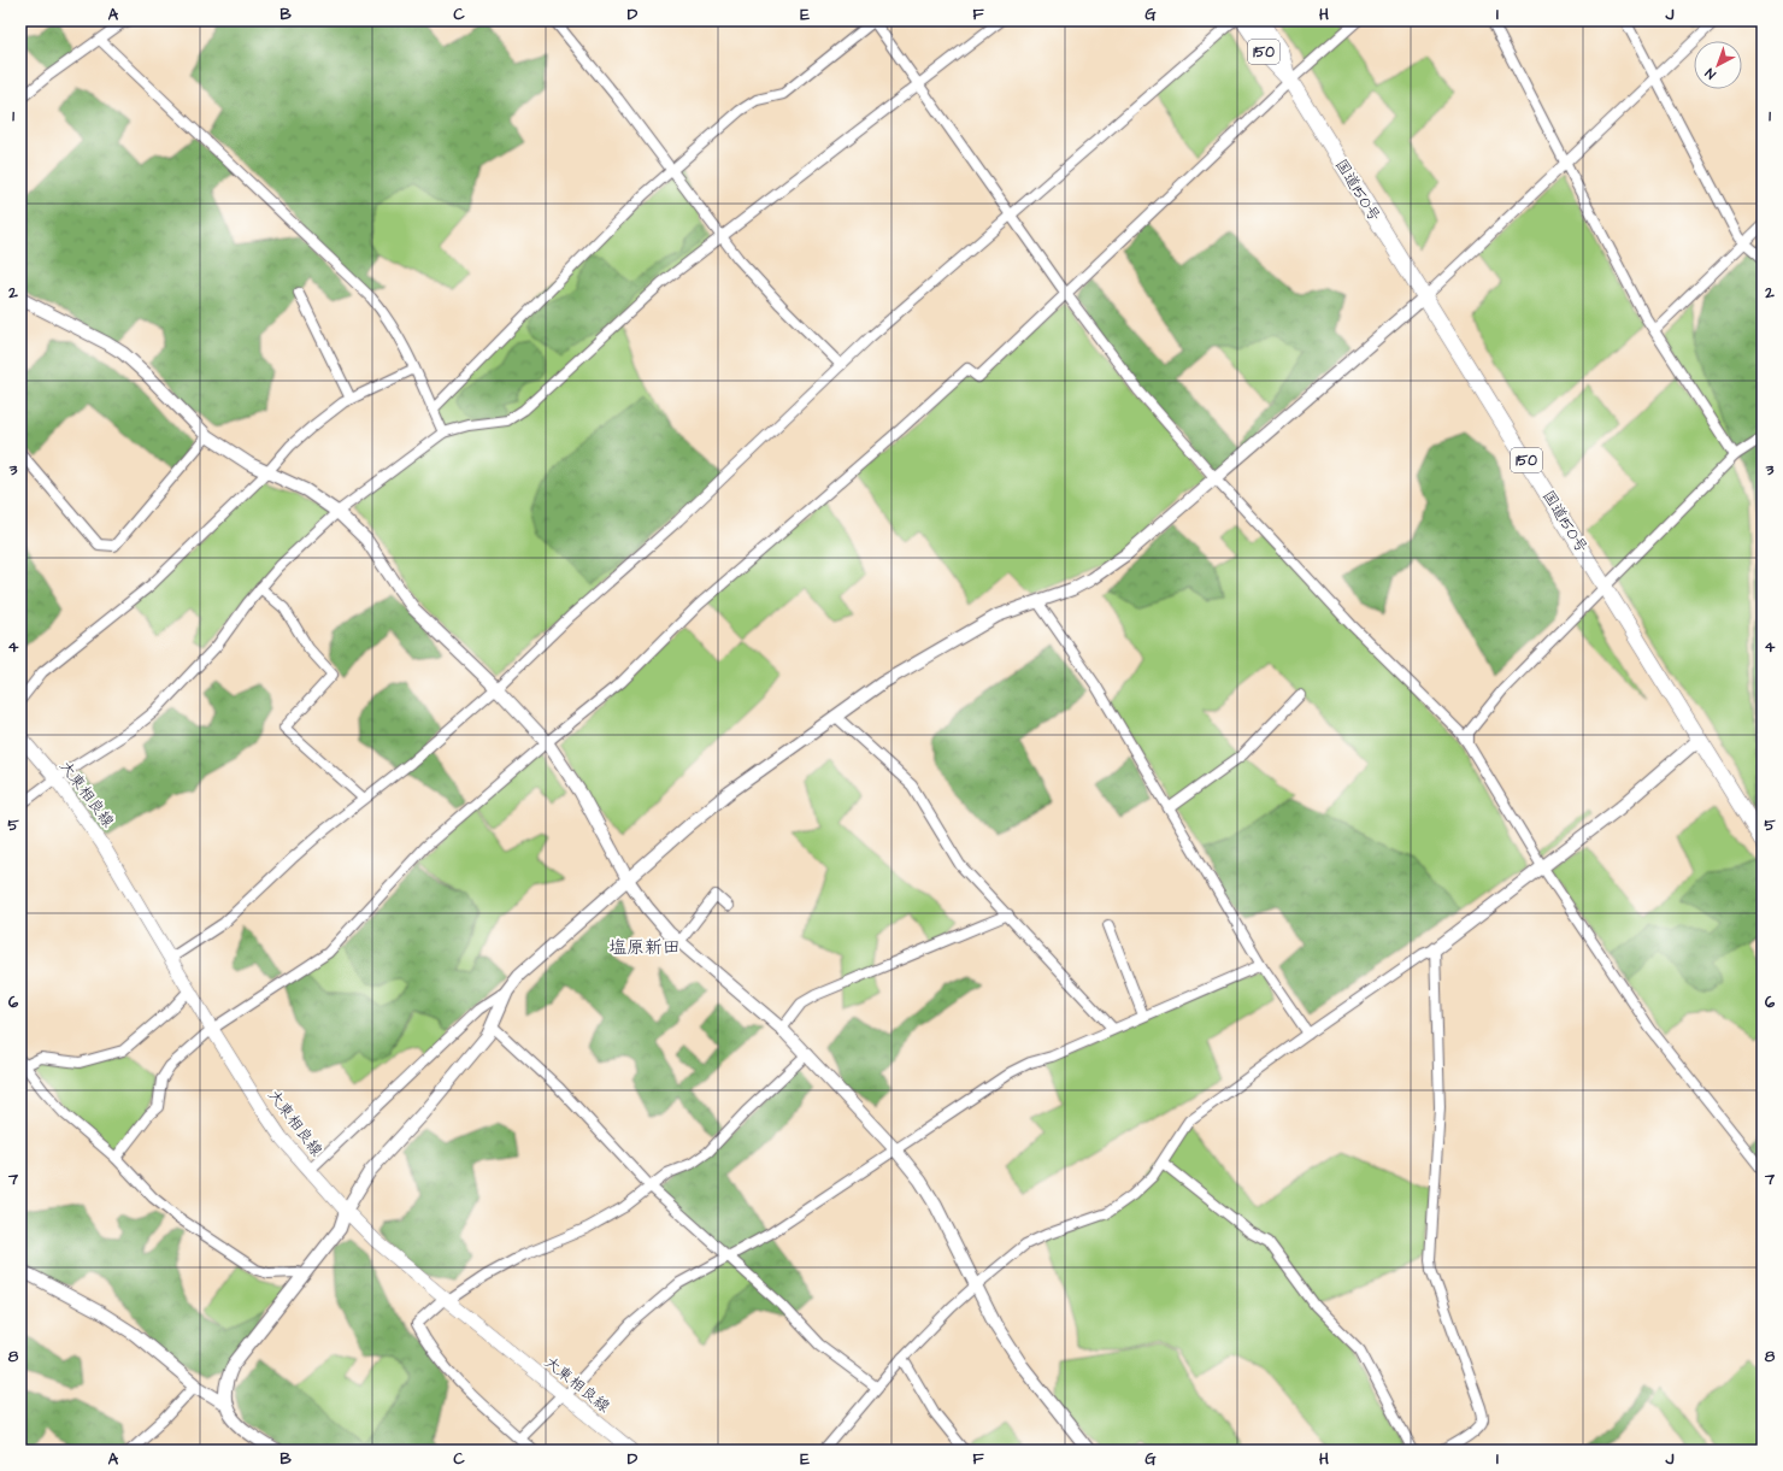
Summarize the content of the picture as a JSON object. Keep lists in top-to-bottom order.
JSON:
{
  "streets": {
    "highway": ["150", "国道150号"],
    "main road": ["大東相良線"]
  },
  "districts": ["塩原新田"],
  "north": "bottom left",
  "grid": {
    "columns": [
      "A",
      "B",
      "C",
      "D",
      "E",
      "F",
      "G",
      "H",
      "I",
      "J"
    ],
    "rows": [
      "1",
      "2",
      "3",
      "4",
      "5",
      "6",
      "7",
      "8"
    ]
  }
}
